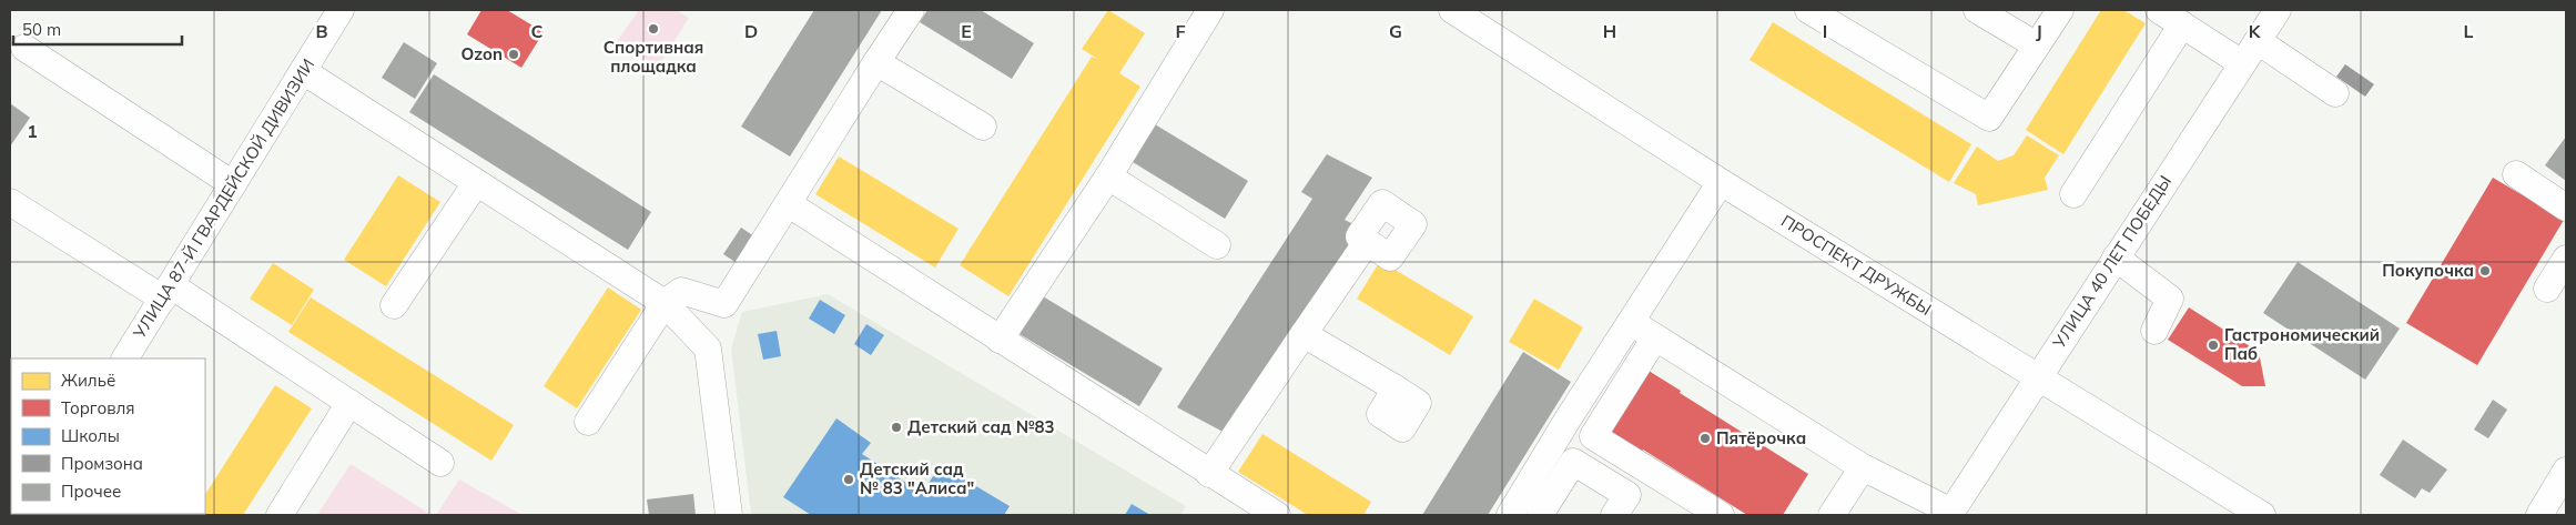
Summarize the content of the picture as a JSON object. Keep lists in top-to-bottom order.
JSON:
{
  "streets": {
    "street": ["УЛИЦА 87-Й ГВАРДЕЙСКОЙ ДИВИЗИИ", "УЛИЦА 40 ЛЕТ ПОБЕДЫ", "ПРОСПЕКТ ДРУЖБЫ"]
  },
  "crossings": [
    ["УЛИЦА 40 ЛЕТ ПОБЕДЫ", "ПРОСПЕКТ ДРУЖБЫ"]
  ],
  "places": [
    "Спортивная площадка",
    "Ozon",
    "Покупочка",
    "Гастрономический Паб",
    "Детский сад №83",
    "Пятёрочка",
    "Детский сад № 83 \"Алиса\""
  ],
  "legend": [
    "Жильё",
    "Торговля",
    "Школы",
    "Промзона",
    "Прочее"
  ],
  "scale_bar": "50 m",
  "grid": {
    "columns": [
      "B",
      "C",
      "D",
      "E",
      "F",
      "G",
      "H",
      "I",
      "J",
      "K",
      "L"
    ],
    "rows": ["1"]
  }
}
